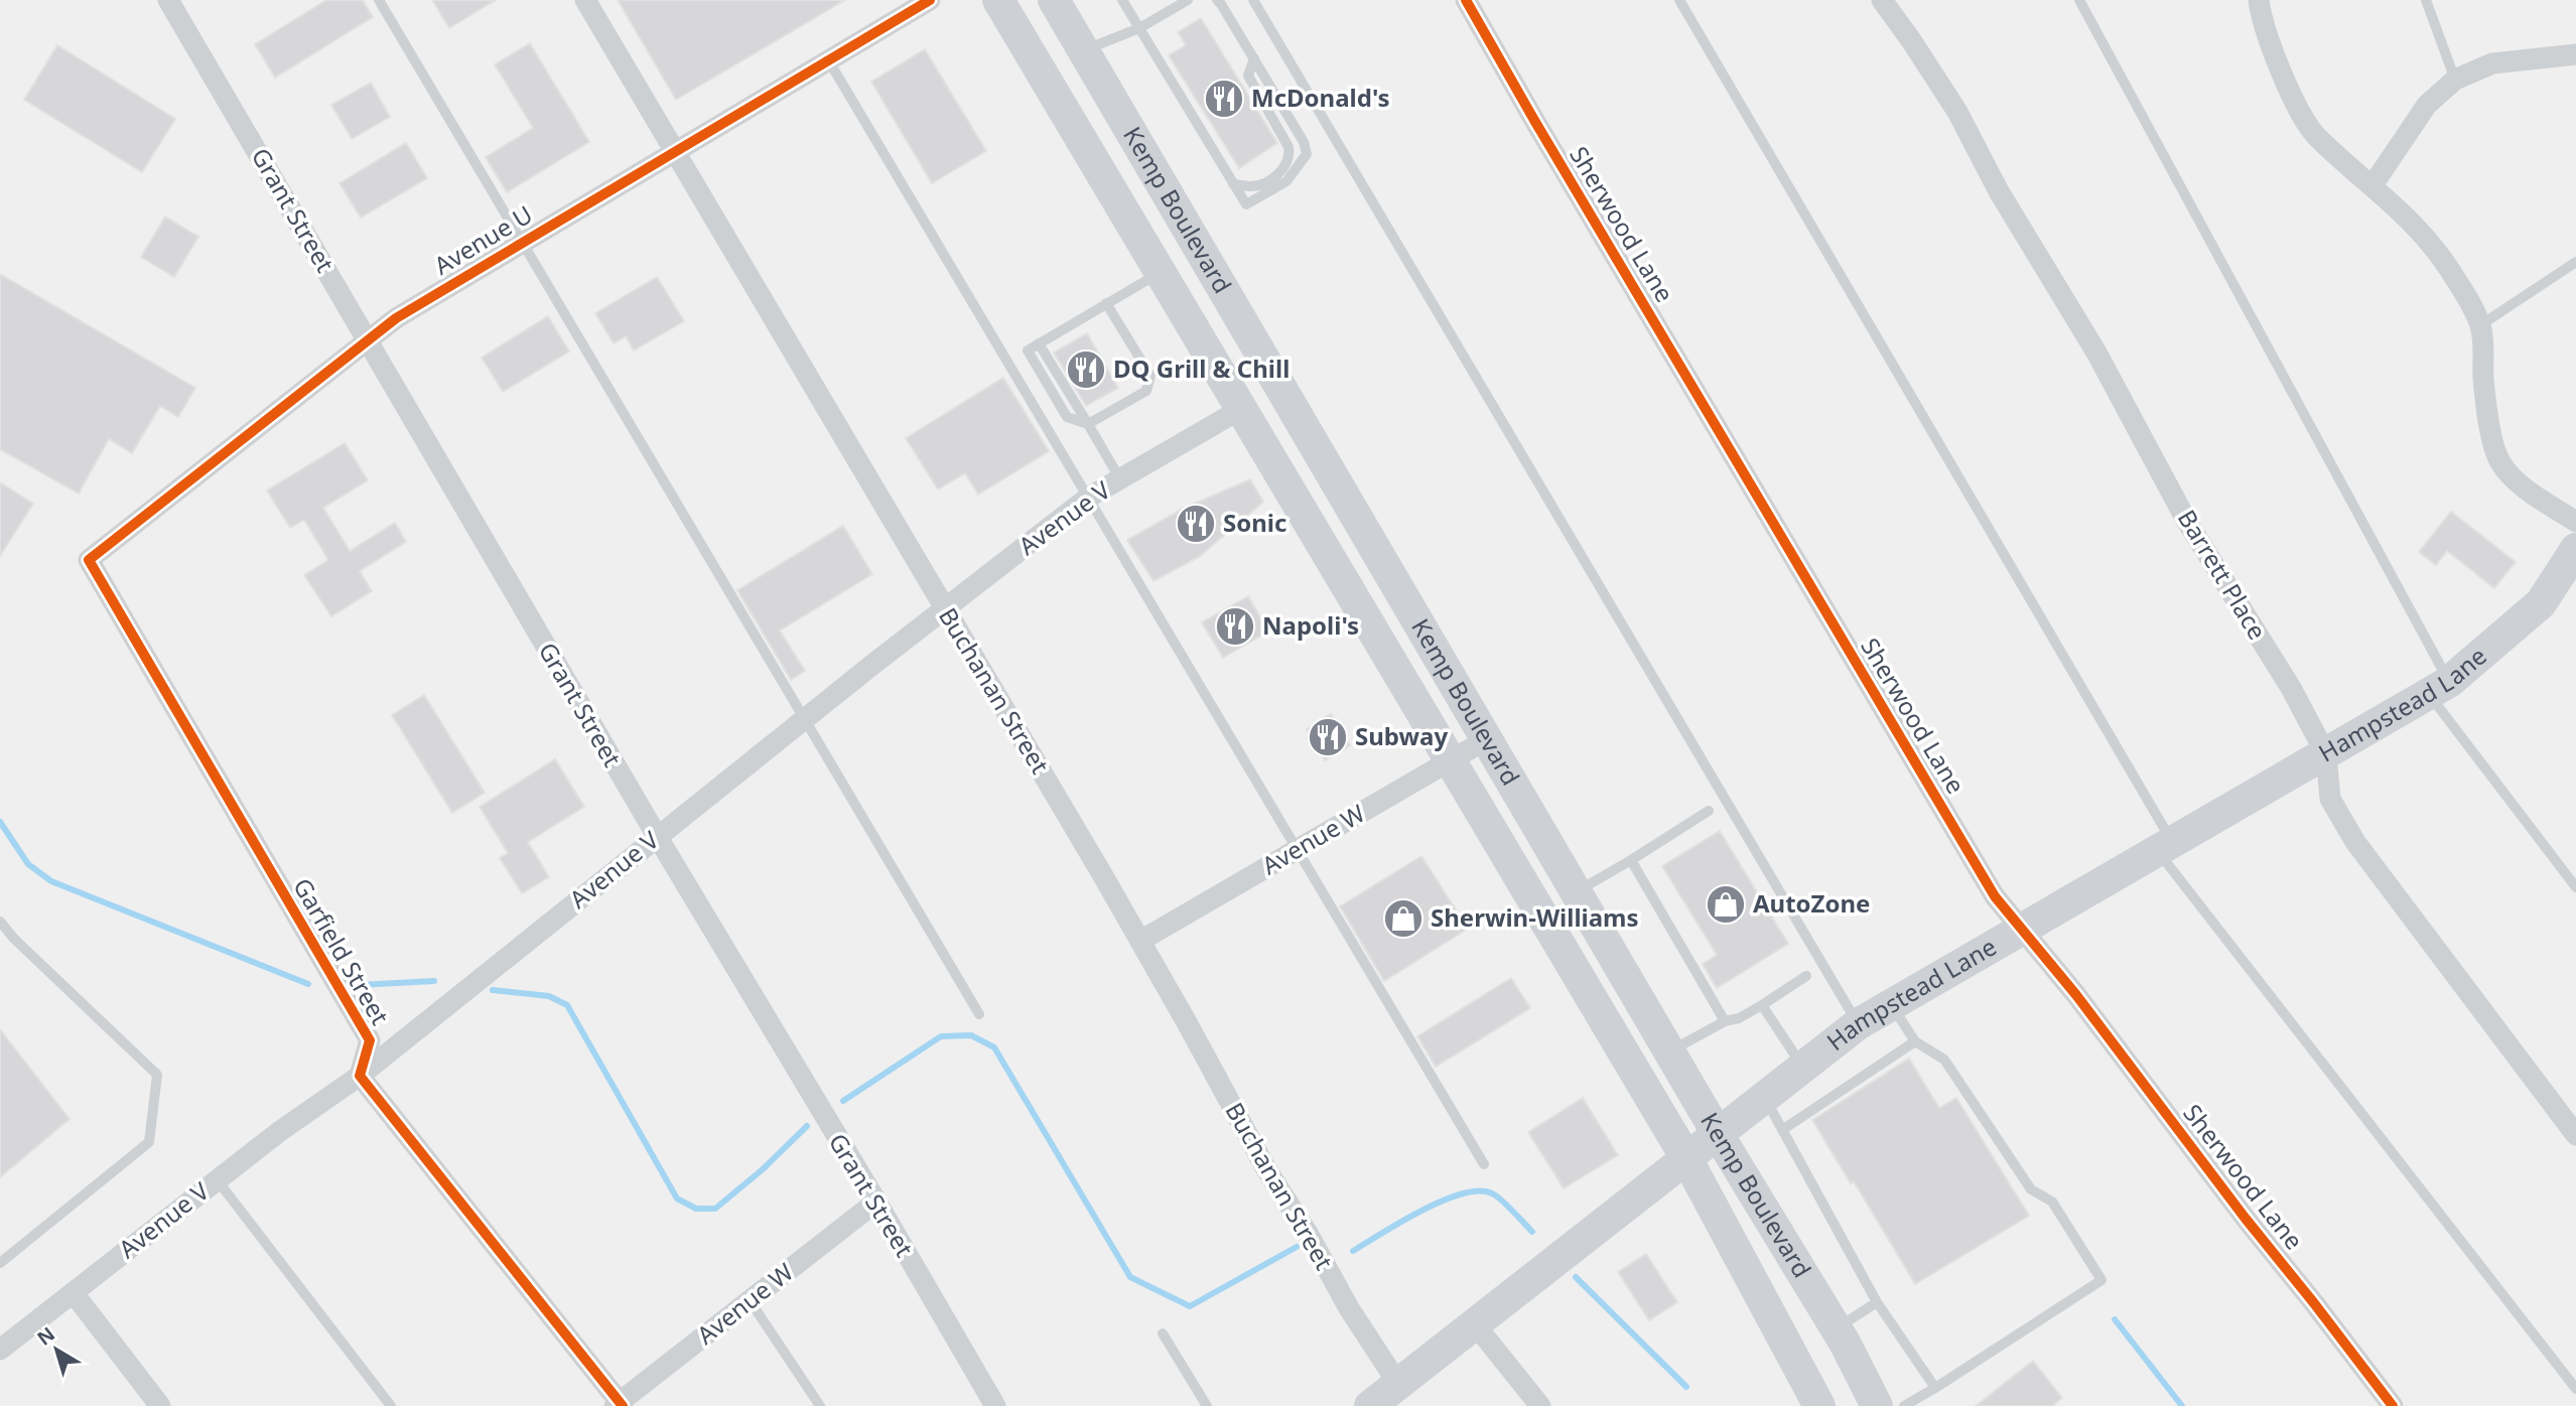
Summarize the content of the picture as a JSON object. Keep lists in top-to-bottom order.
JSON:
{
  "streets": {
    "main road": ["Kemp Boulevard", "Hampstead Lane"],
    "street": [
      "Grant Street",
      "Sherwood Lane",
      "Avenue U",
      "Avenue V",
      "Barrett Place",
      "Buchanan Street",
      "Avenue W",
      "Garfield Street"
    ]
  },
  "crossings": [
    ["Grant Street", "Avenue U"],
    ["Grant Street", "Avenue V"],
    ["Grant Street", "Avenue W"],
    ["Kemp Boulevard", "Avenue V"],
    ["Kemp Boulevard", "Hampstead Lane"],
    ["Kemp Boulevard", "Avenue W"],
    ["Sherwood Lane", "Hampstead Lane"],
    ["Avenue U", "Buchanan Street"],
    ["Avenue U", "Garfield Street"],
    ["Avenue V", "Buchanan Street"],
    ["Avenue V", "Garfield Street"],
    ["Barrett Place", "Hampstead Lane"],
    ["Buchanan Street", "Hampstead Lane"],
    ["Buchanan Street", "Avenue W"]
  ],
  "places": {
    "restaurant": [
      "McDonald's",
      "DQ Grill & Chill",
      "Sonic",
      "Napoli's",
      "Subway"
    ],
    "shop": ["AutoZone", "Sherwin-Williams"]
  },
  "north": "top left"
}
